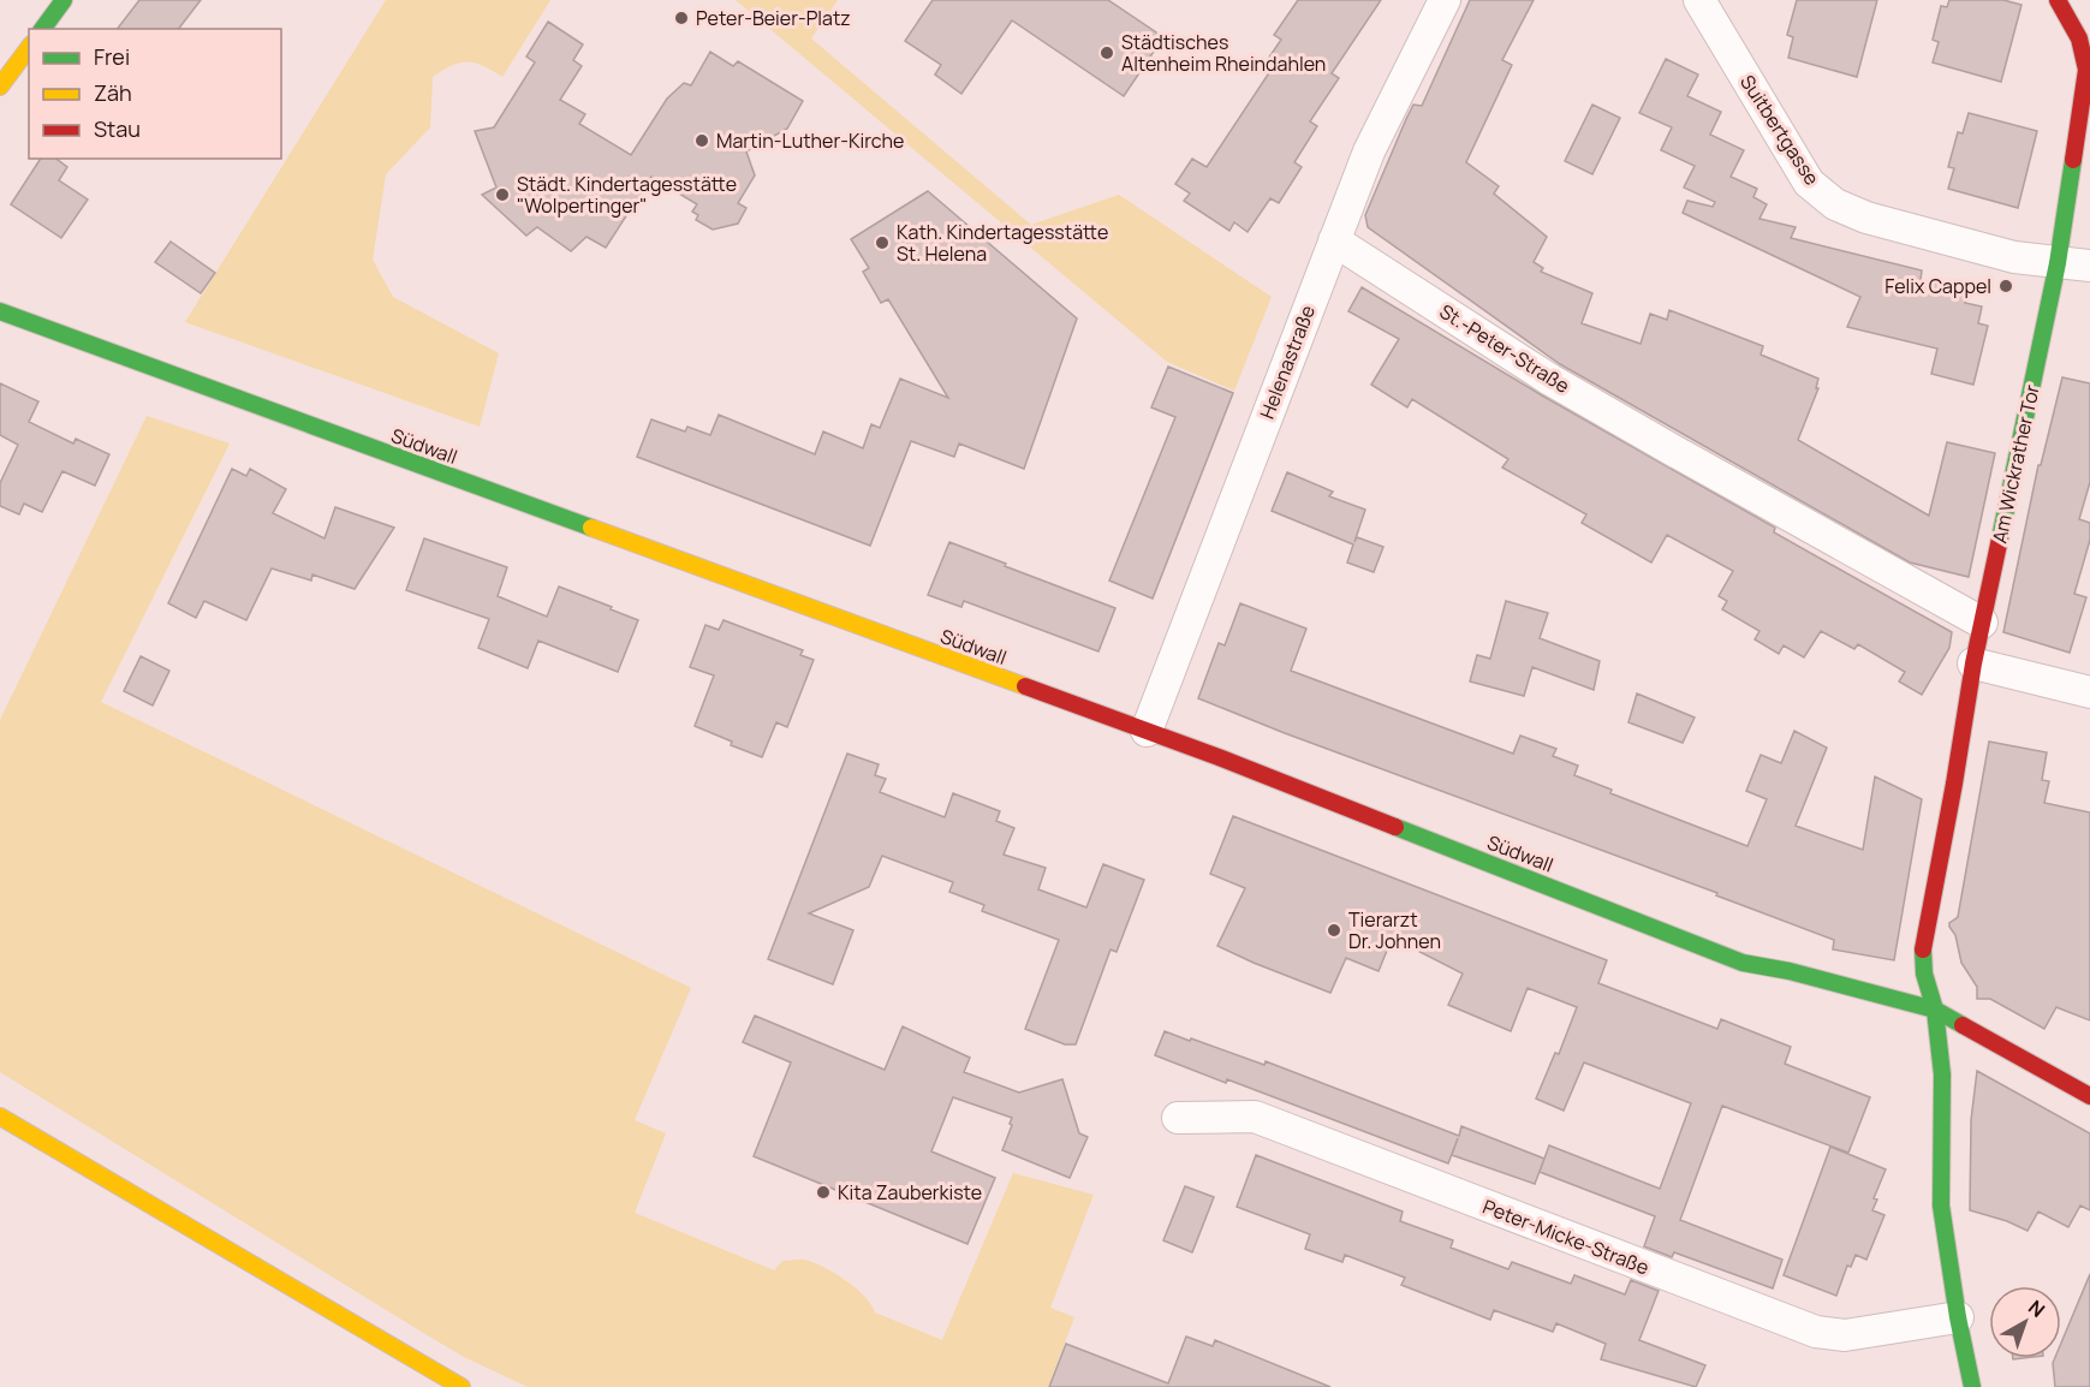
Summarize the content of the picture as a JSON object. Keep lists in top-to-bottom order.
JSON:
{
  "streets": {
    "street": [
      "Suitbertgasse",
      "St.-Peter-Straße",
      "Helenastraße",
      "Südwall",
      "Am Wickrather Tor",
      "Peter-Micke-Straße"
    ]
  },
  "crossings": [
    ["Suitbertgasse", "Am Wickrather Tor"],
    ["St.-Peter-Straße", "Helenastraße"],
    ["St.-Peter-Straße", "Am Wickrather Tor"],
    ["Helenastraße", "Südwall"],
    ["Südwall", "Am Wickrather Tor"]
  ],
  "places": [
    "Peter-Beier-Platz",
    "Städtisches Altenheim Rheindahlen",
    "Martin-Luther-Kirche",
    "Städt. Kindertagesstätte \"Wolpertinger\"",
    "Kath. Kindertagesstätte St. Helena",
    "Felix Cappel",
    "Tierarzt Dr. Johnen",
    "Kita Zauberkiste"
  ],
  "legend": ["Frei", "Zäh", "Stau"],
  "north": "top right"
}
